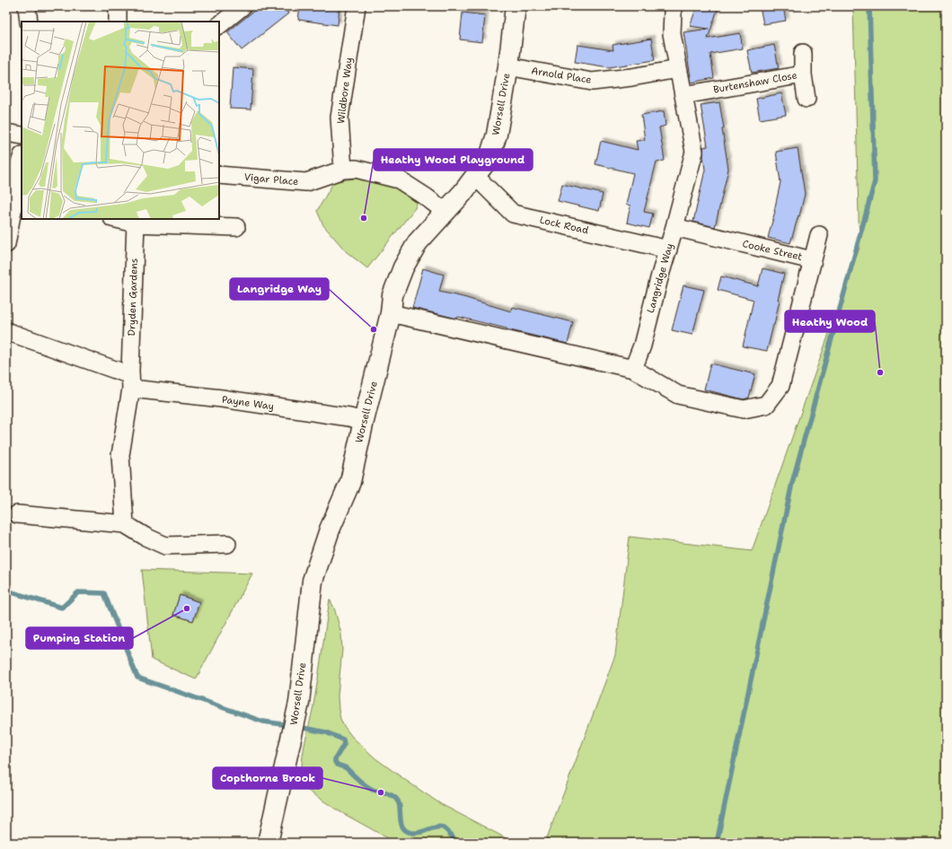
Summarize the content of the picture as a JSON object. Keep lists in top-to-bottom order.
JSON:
{
  "streets": {
    "street": [
      "Arnold Place",
      "Burtenshaw Close",
      "Wildbore Way",
      "Worsell Drive",
      "Vigar Place",
      "Lock Road",
      "Cooke Street",
      "Langridge Way",
      "Dryden Gardens",
      "Payne Way"
    ]
  },
  "crossings": [
    ["Arnold Place", "Worsell Drive"],
    ["Arnold Place", "Langridge Way"],
    ["Burtenshaw Close", "Langridge Way"],
    ["Wildbore Way", "Vigar Place"],
    ["Worsell Drive", "Lock Road"],
    ["Worsell Drive", "Payne Way"],
    ["Lock Road", "Langridge Way"],
    ["Cooke Street", "Langridge Way"],
    ["Dryden Gardens", "Payne Way"]
  ],
  "places": [
    "Heathy Wood Playground",
    "Langridge Way",
    "Heathy Wood",
    "Pumping Station",
    "Copthorne Brook"
  ]
}
